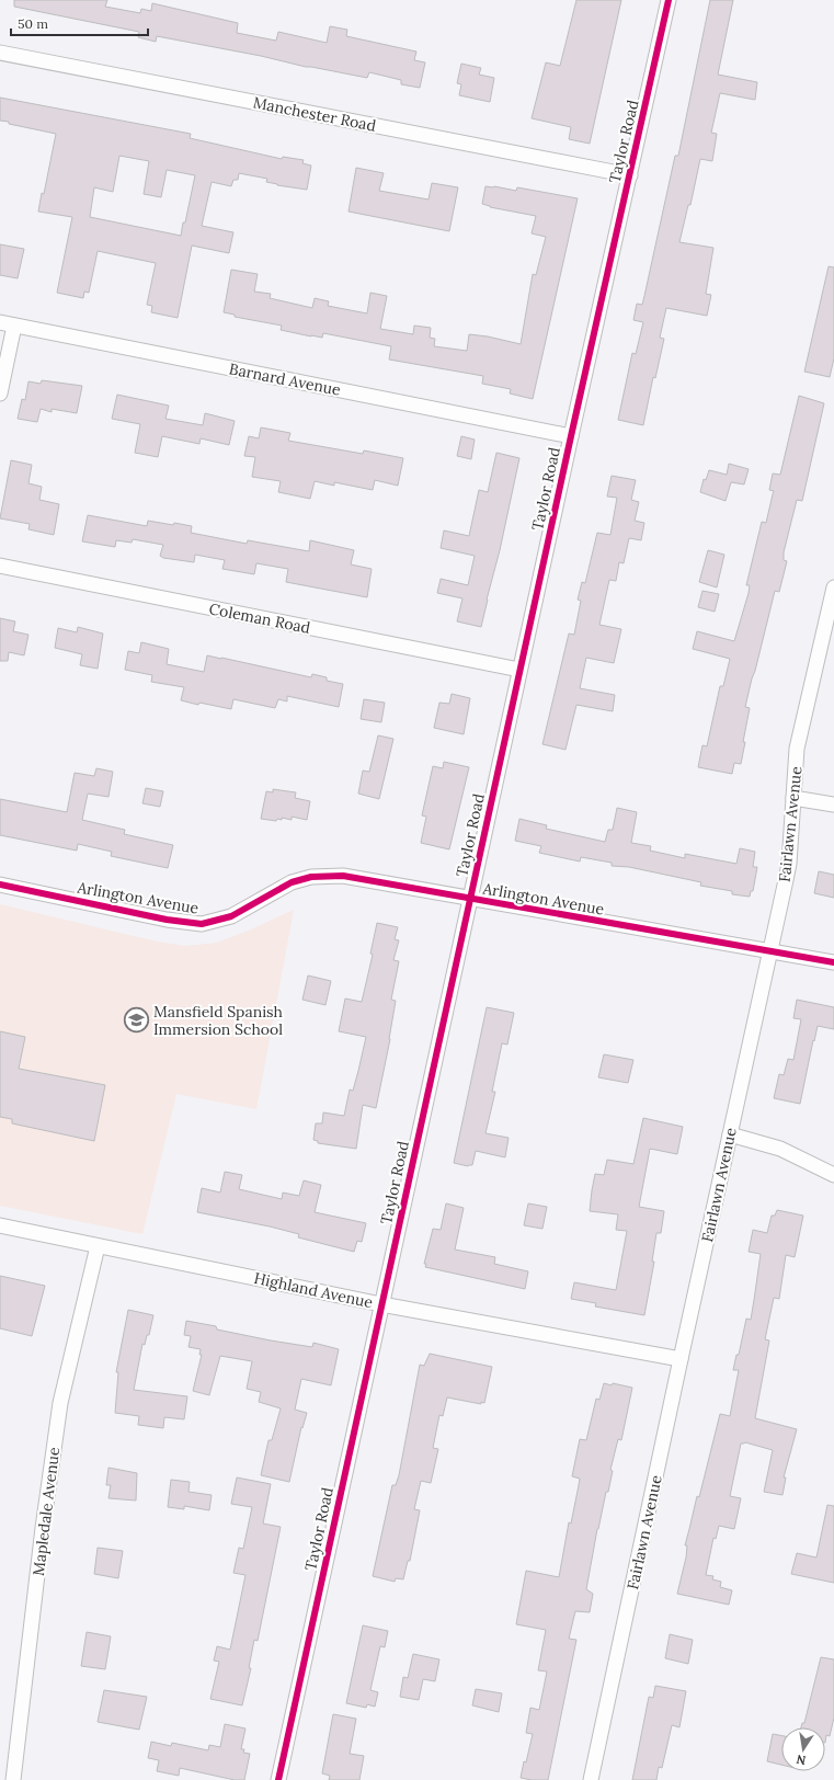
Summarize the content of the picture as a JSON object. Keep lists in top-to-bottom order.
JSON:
{
  "streets": {
    "street": [
      "Manchester Road",
      "Taylor Road",
      "Barnard Avenue",
      "Coleman Road",
      "Fairlawn Avenue",
      "Arlington Avenue",
      "Highland Avenue",
      "Mapledale Avenue"
    ]
  },
  "crossings": [
    ["Manchester Road", "Taylor Road"],
    ["Taylor Road", "Barnard Avenue"],
    ["Taylor Road", "Coleman Road"],
    ["Taylor Road", "Arlington Avenue"],
    ["Taylor Road", "Highland Avenue"],
    ["Fairlawn Avenue", "Arlington Avenue"],
    ["Fairlawn Avenue", "Highland Avenue"],
    ["Highland Avenue", "Mapledale Avenue"]
  ],
  "places": {
    "school or university": ["Mansfield Spanish Immersion School"]
  },
  "scale_bar": "50 m",
  "north": "bottom"
}
